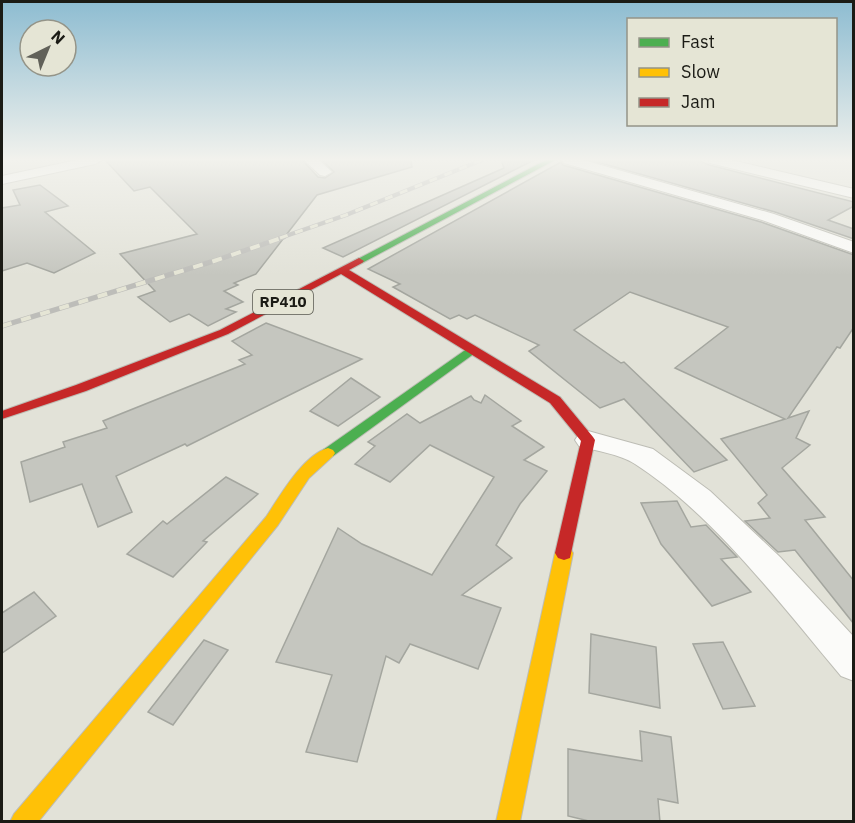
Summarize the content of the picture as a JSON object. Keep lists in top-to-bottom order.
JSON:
{
  "streets": {
    "street": ["RP410"]
  },
  "legend": ["Fast", "Slow", "Jam"],
  "north": "top right"
}
